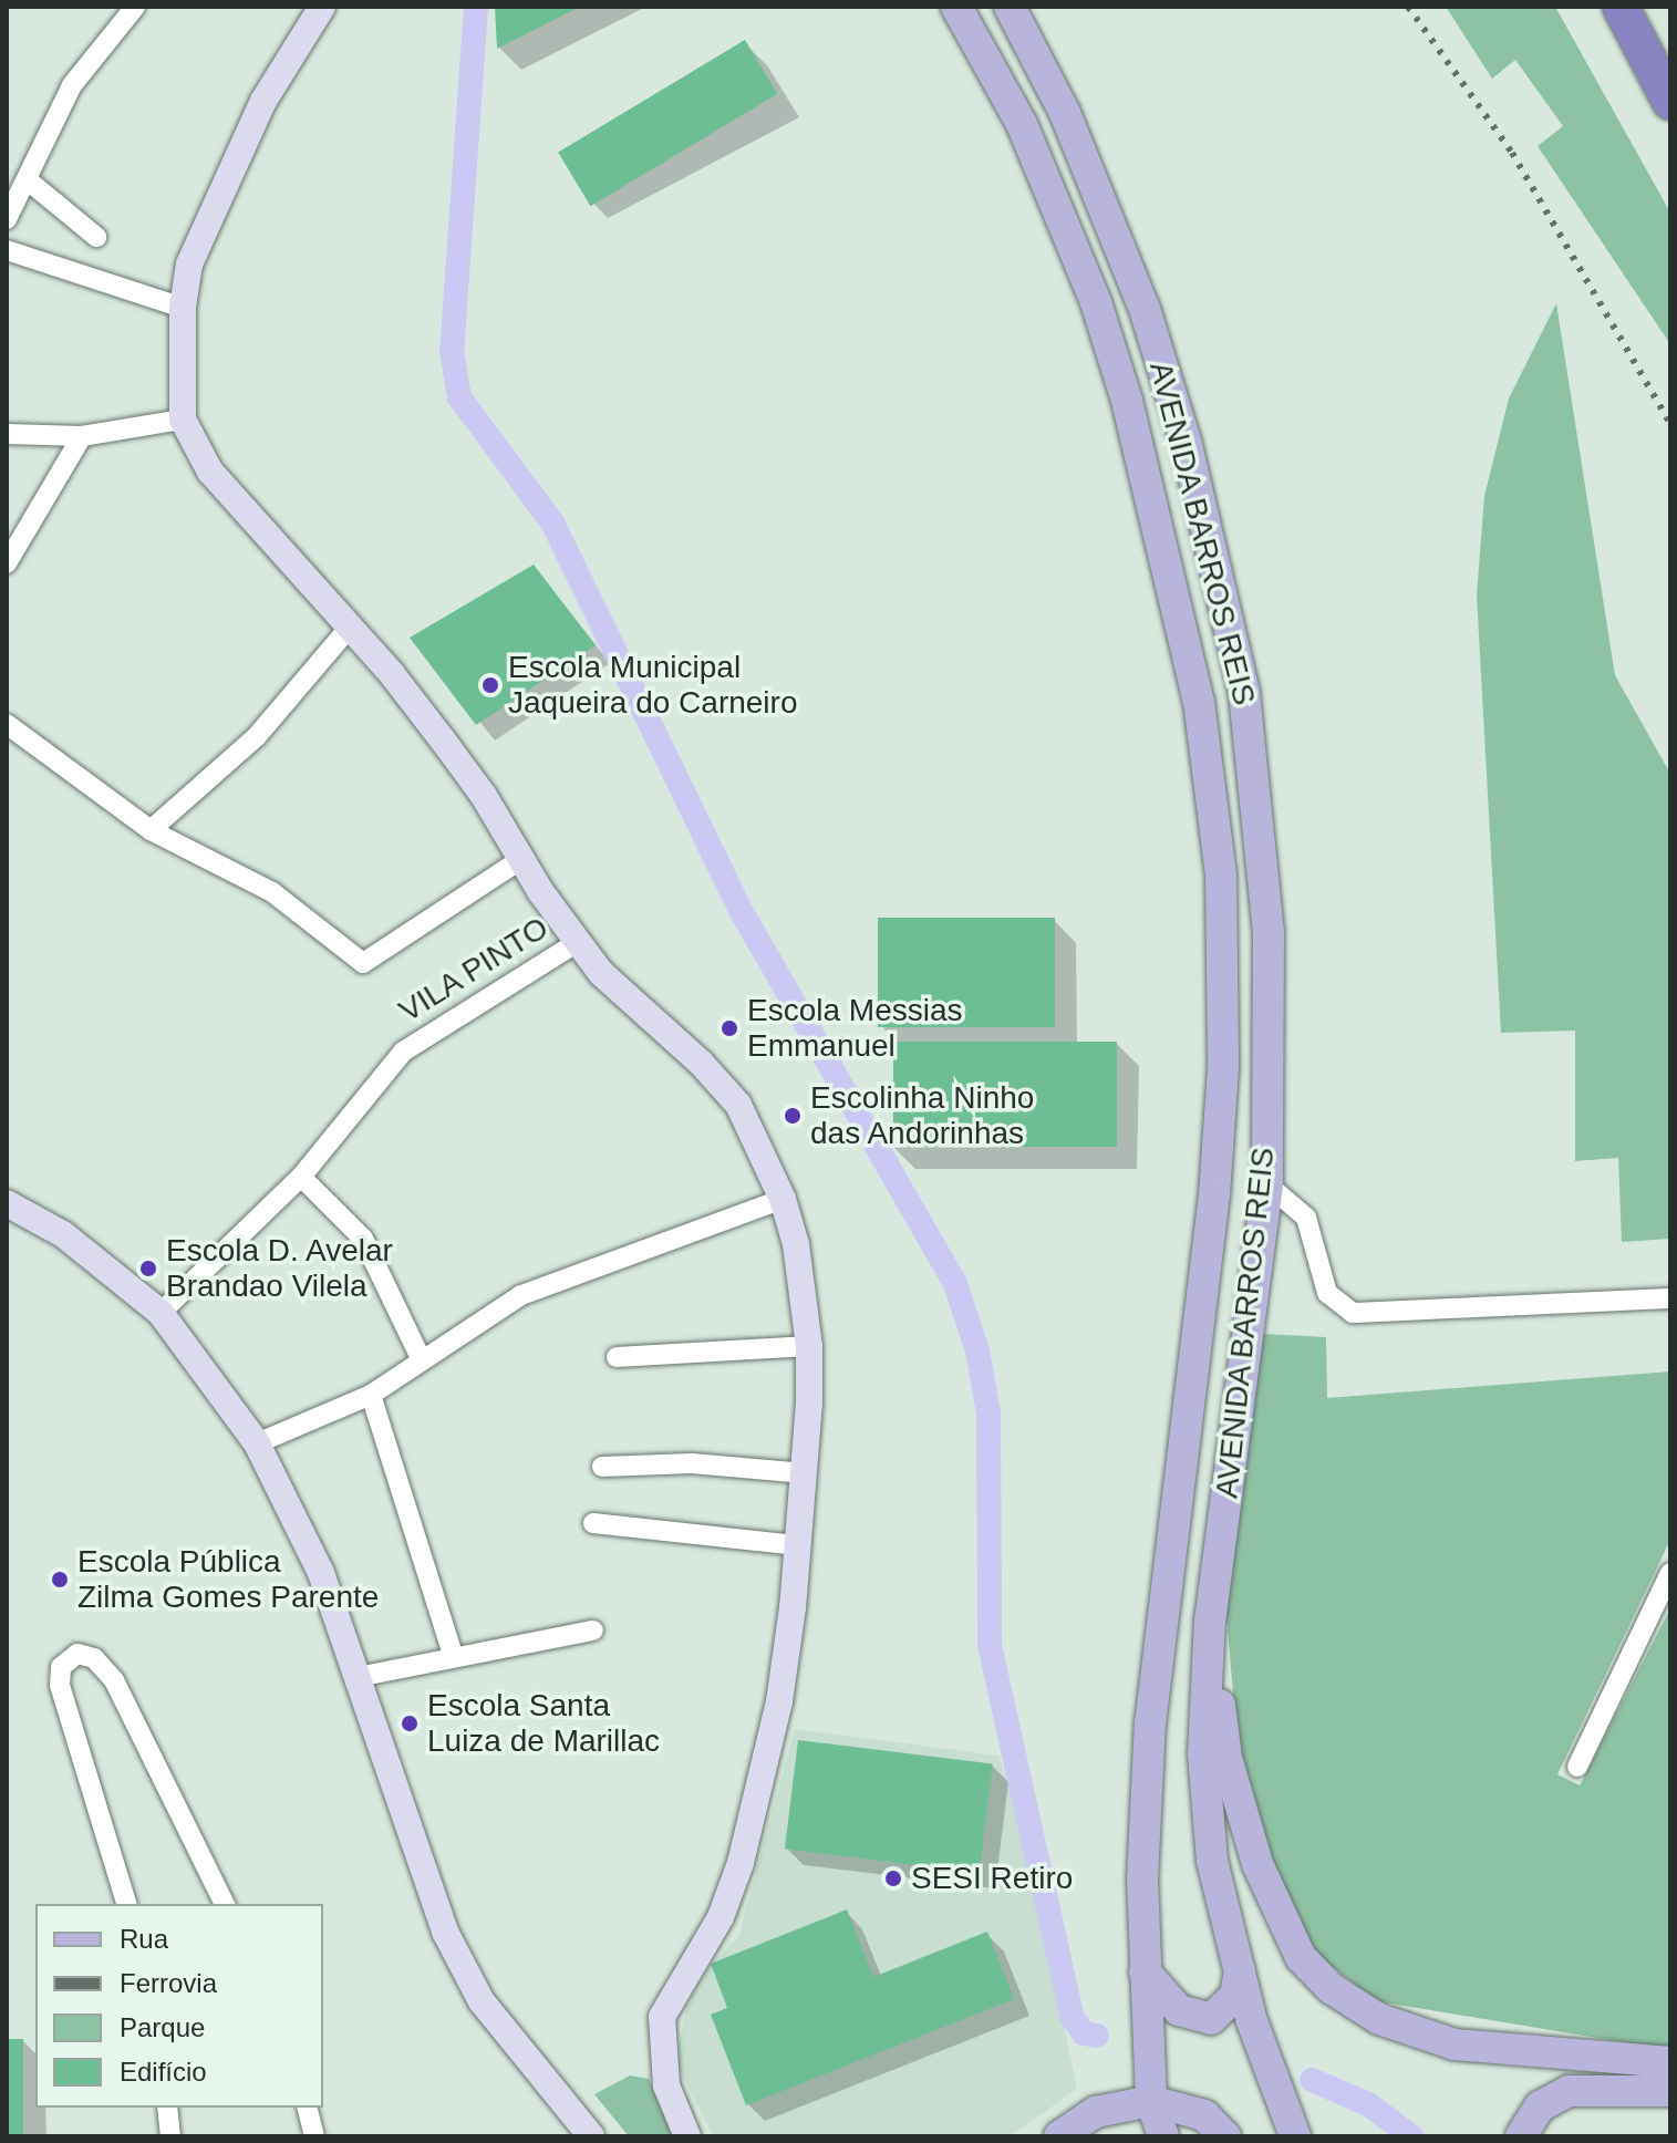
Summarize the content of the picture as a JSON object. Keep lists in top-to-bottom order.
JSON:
{
  "streets": {
    "main road": ["AVENIDA BARROS REIS"],
    "street": ["VILA PINTO"]
  },
  "places": [
    "Escola Municipal Jaqueira do Carneiro",
    "Escola Messias Emmanuel",
    "Escolinha Ninho das Andorinhas",
    "Escola D. Avelar Brandao Vilela",
    "Escola Pública Zilma Gomes Parente",
    "Escola Santa Luiza de Marillac",
    "SESI Retiro"
  ],
  "legend": [
    "Rua",
    "Ferrovia",
    "Parque",
    "Edifício"
  ]
}
